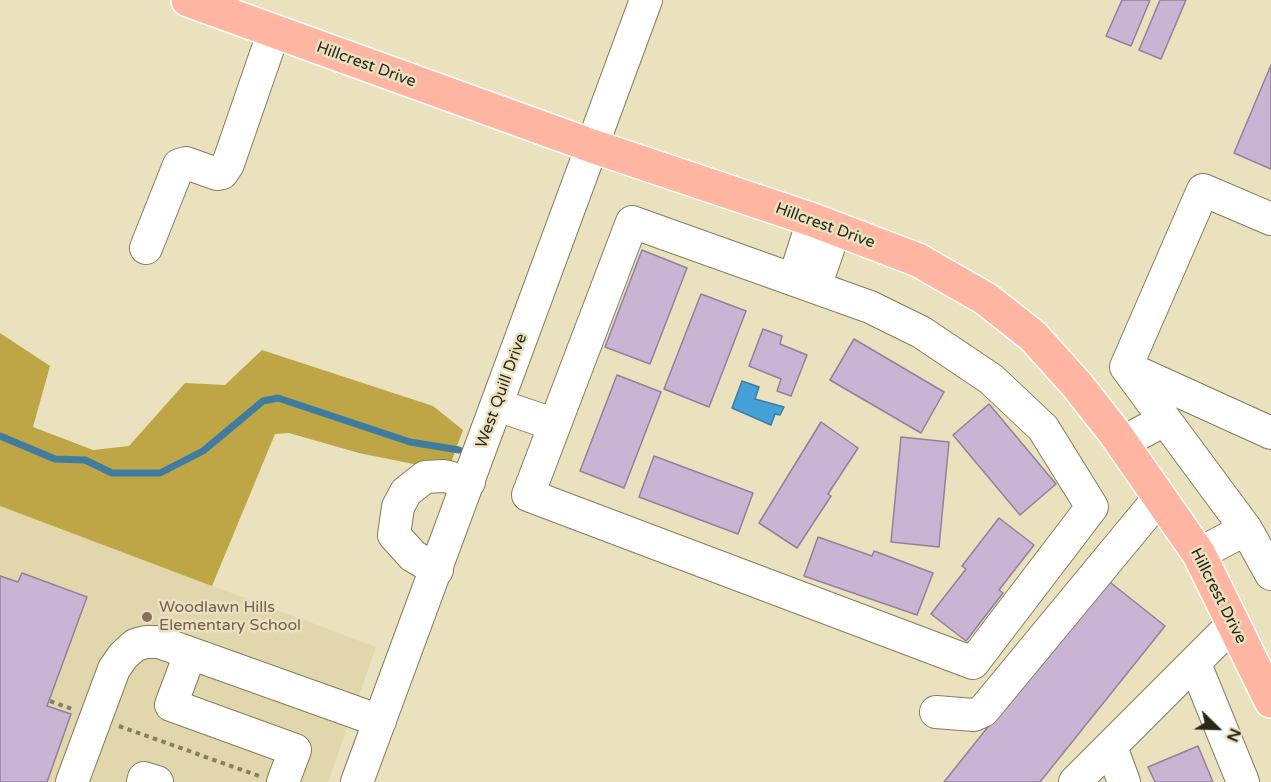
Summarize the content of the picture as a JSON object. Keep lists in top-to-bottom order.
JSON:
{
  "streets": {
    "main road": ["Hillcrest Drive"],
    "street": ["West Quill Drive"]
  },
  "crossings": [
    ["Hillcrest Drive", "West Quill Drive"]
  ],
  "places": ["Woodlawn Hills Elementary School"],
  "north": "bottom right"
}
